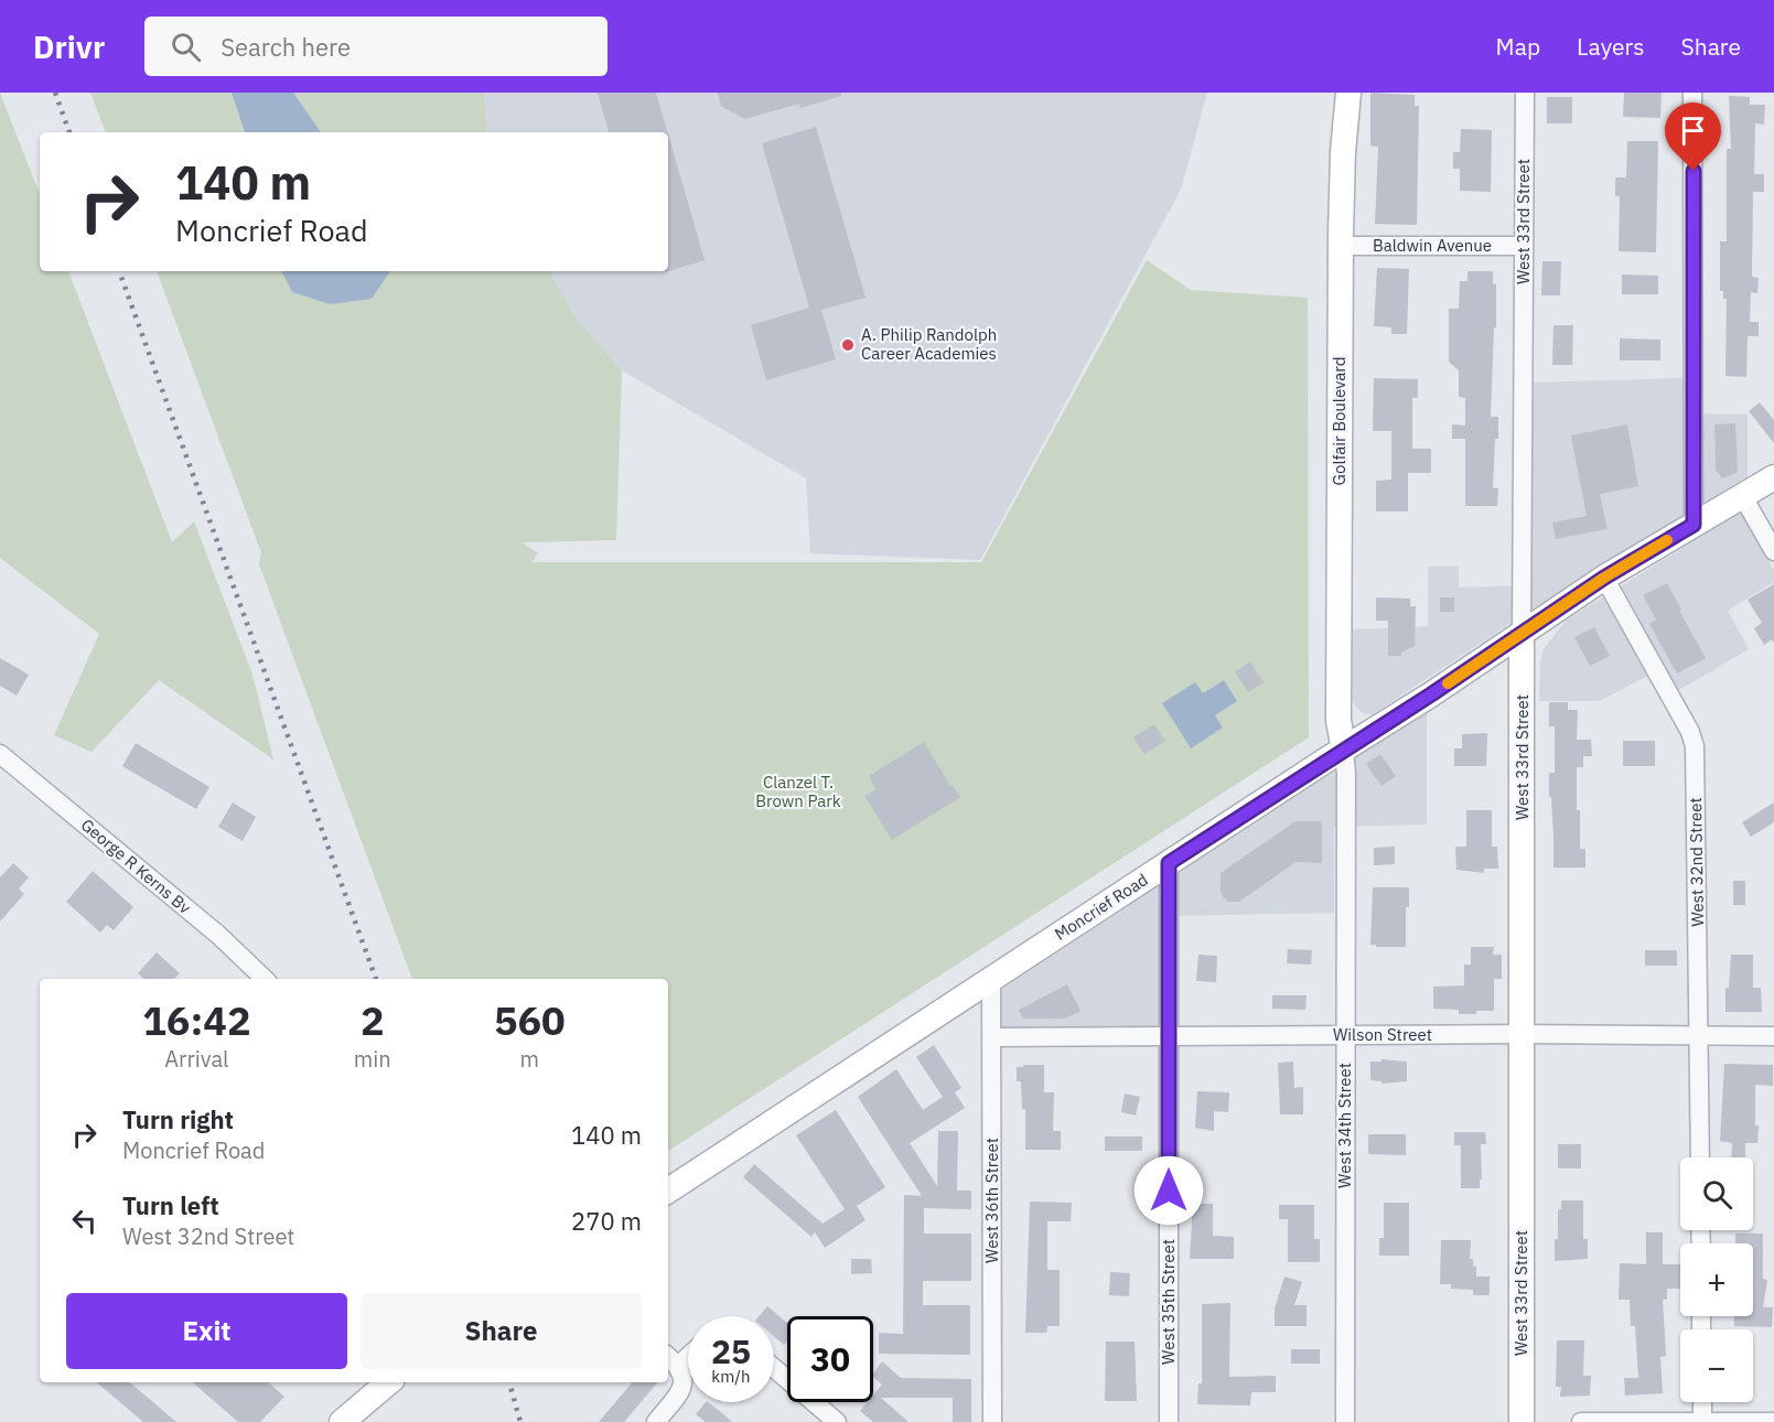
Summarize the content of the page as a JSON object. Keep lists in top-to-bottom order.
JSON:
{
  "streets": {
    "main road": ["West 33rd Street", "Golfair Boulevard", "Moncrief Road"],
    "street": [
      "Baldwin Avenue",
      "West 32nd Street",
      "George R Kerns Bv",
      "Wilson Street",
      "West 34th Street",
      "West 36th Street",
      "West 35th Street"
    ]
  },
  "crossings": [
    ["West 33rd Street", "Baldwin Avenue"],
    ["West 33rd Street", "Moncrief Road"],
    ["West 33rd Street", "Wilson Street"],
    ["Baldwin Avenue", "Golfair Boulevard"],
    ["Golfair Boulevard", "Moncrief Road"],
    ["Golfair Boulevard", "West 34th Street"],
    ["West 32nd Street", "Moncrief Road"],
    ["West 32nd Street", "Wilson Street"],
    ["Moncrief Road", "West 34th Street"],
    ["Moncrief Road", "West 36th Street"],
    ["Moncrief Road", "West 35th Street"],
    ["Wilson Street", "West 34th Street"],
    ["Wilson Street", "West 36th Street"],
    ["Wilson Street", "West 35th Street"]
  ],
  "parks": ["Clanzel T. Brown Park"],
  "places": ["A. Philip Randolph Career Academies"],
  "page": {
    "header": "Drivr",
    "search": "Search here",
    "nav": ["Map", "Layers", "Share"],
    "turn": ["140 m", "Moncrief Road"],
    "eta": [
      "16:42",
      "Arrival",
      "2",
      "min",
      "560",
      "m"
    ],
    "list": [
      {
        "name": "Turn right",
        "note": "Moncrief Road",
        "value": "140 m"
      },
      {
        "name": "Turn left",
        "note": "West 32nd Street",
        "value": "270 m"
      }
    ],
    "map_buttons": ["+", "−"],
    "buttons": ["Exit", "Share"],
    "speed": "25 km/h",
    "limit": "30"
  }
}
